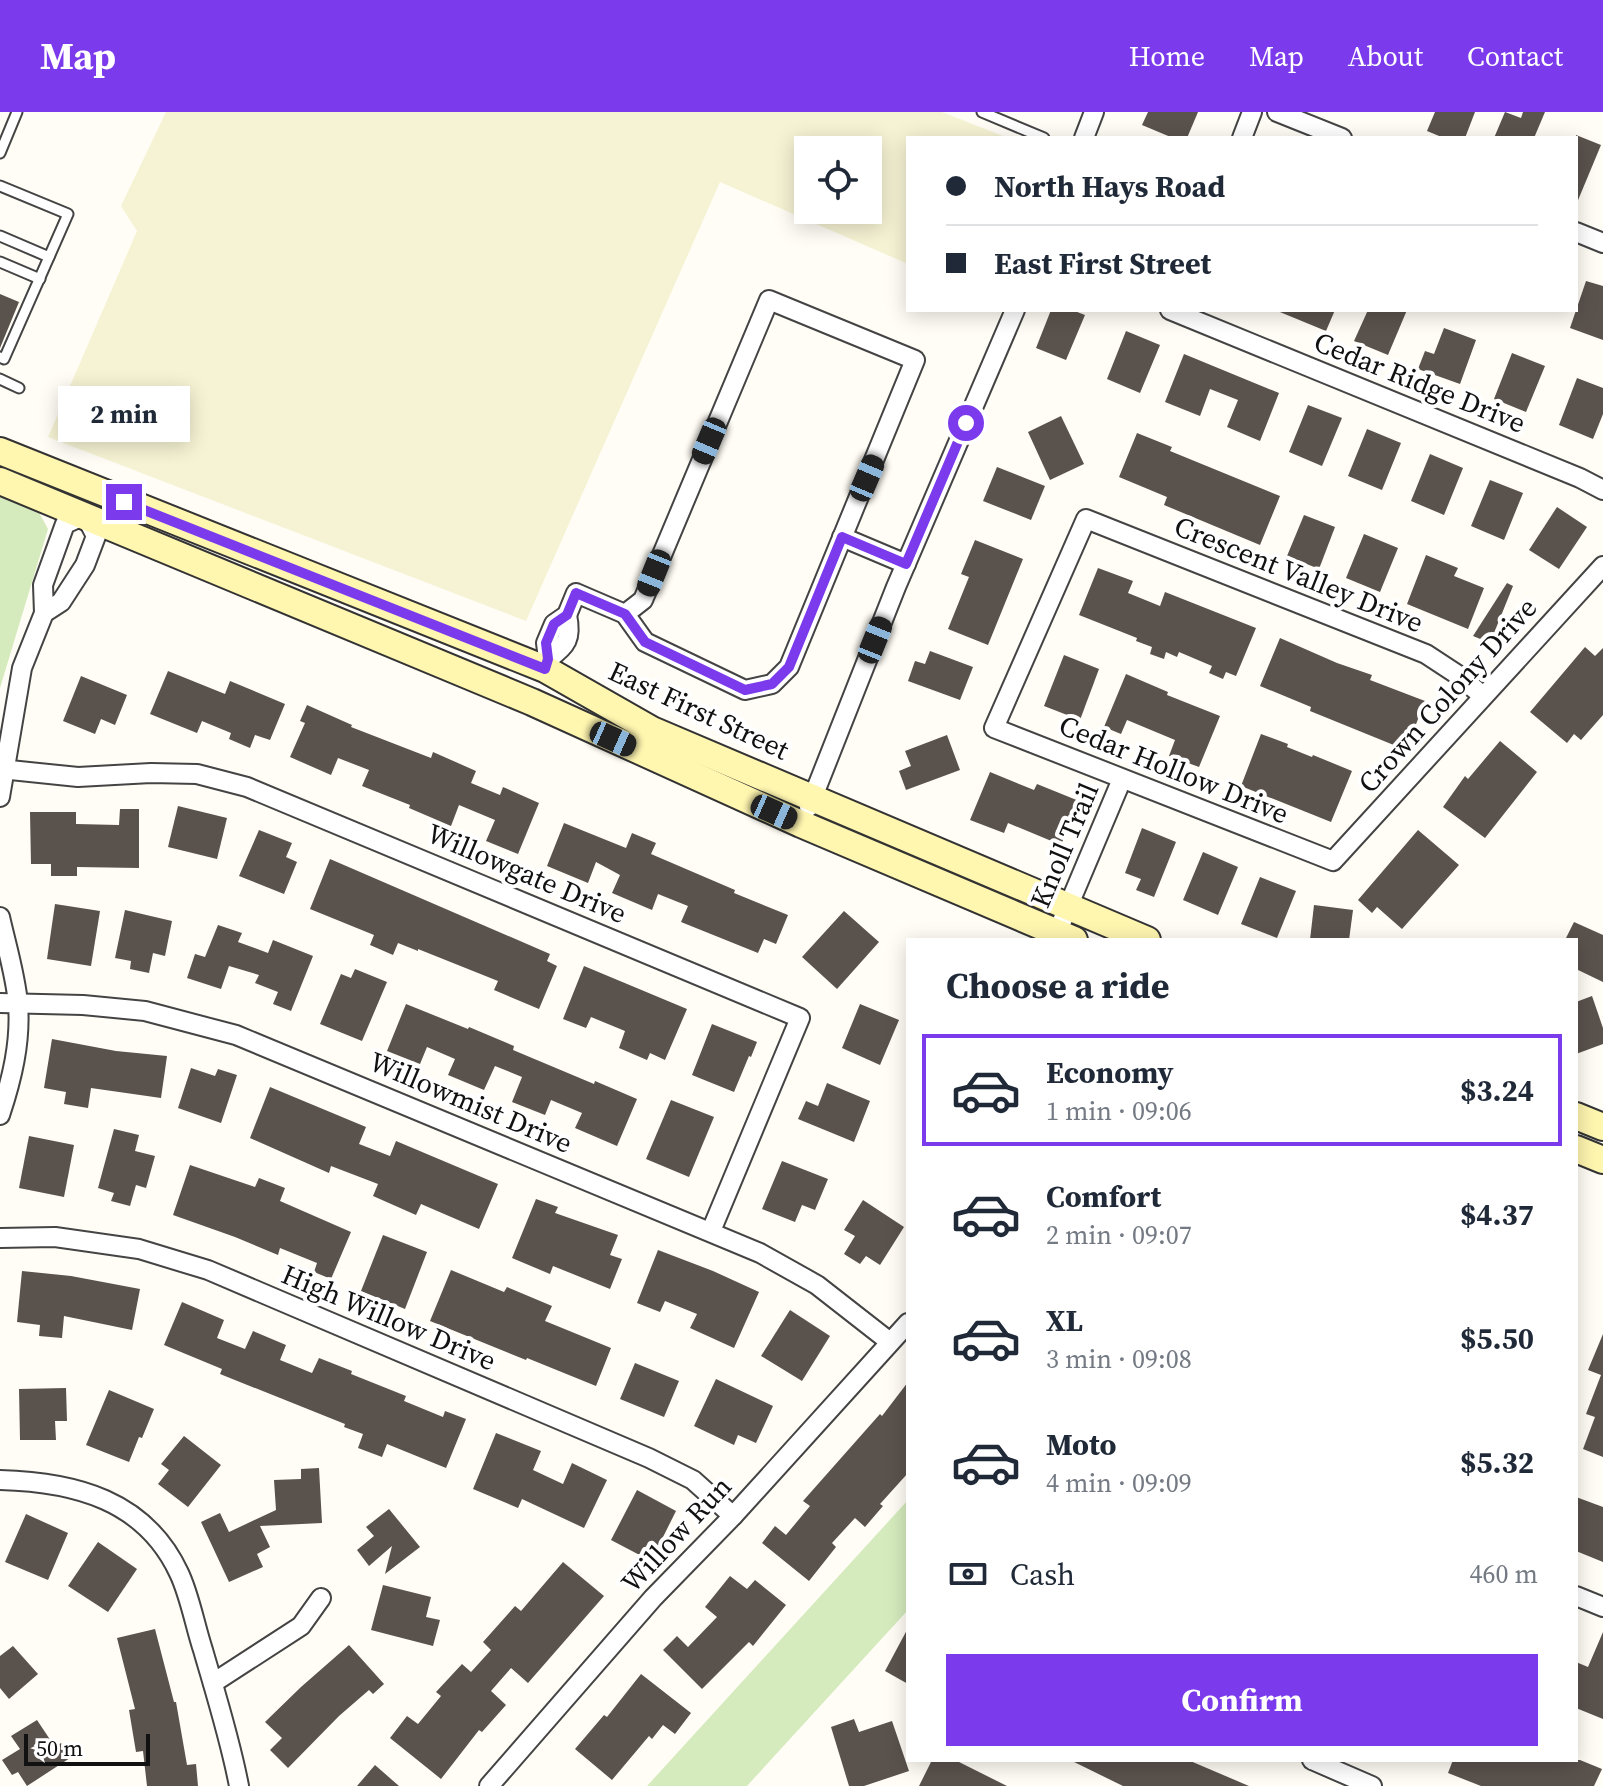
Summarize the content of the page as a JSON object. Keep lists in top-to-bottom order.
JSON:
{
  "streets": {
    "main road": ["East First Street"],
    "street": [
      "Cedar Ridge Drive",
      "Crescent Valley Drive",
      "Crown Colony Drive",
      "Cedar Hollow Drive",
      "Knoll Trail",
      "Willowgate Drive",
      "Willowmist Drive",
      "High Willow Drive",
      "Willow Run"
    ]
  },
  "crossings": [
    ["Crescent Valley Drive", "Crown Colony Drive"],
    ["Crescent Valley Drive", "Cedar Hollow Drive"],
    ["Crown Colony Drive", "Cedar Hollow Drive"],
    ["East First Street", "Knoll Trail"],
    ["Cedar Hollow Drive", "Knoll Trail"],
    ["Willowgate Drive", "Willowmist Drive"],
    ["Willowmist Drive", "Willow Run"],
    ["High Willow Drive", "Willow Run"]
  ],
  "scale_bar": "50 m",
  "page": {
    "header": "Map",
    "nav": [
      "Home",
      "Map",
      "About",
      "Contact"
    ],
    "banner": ["North Hays Road", "East First Street"],
    "bubble": "2 min",
    "heading": "Choose a ride",
    "list": [
      {
        "name": "Economy",
        "note": "1 min · 09:06",
        "value": "$3.24"
      },
      {
        "name": "Comfort",
        "note": "2 min · 09:07",
        "value": "$4.37"
      },
      {
        "name": "XL",
        "note": "3 min · 09:08",
        "value": "$5.50"
      },
      {
        "name": "Moto",
        "note": "4 min · 09:09",
        "value": "$5.32"
      }
    ],
    "pay": ["Cash", "460 m"],
    "buttons": "Confirm",
    "scale": "50 m"
  }
}
